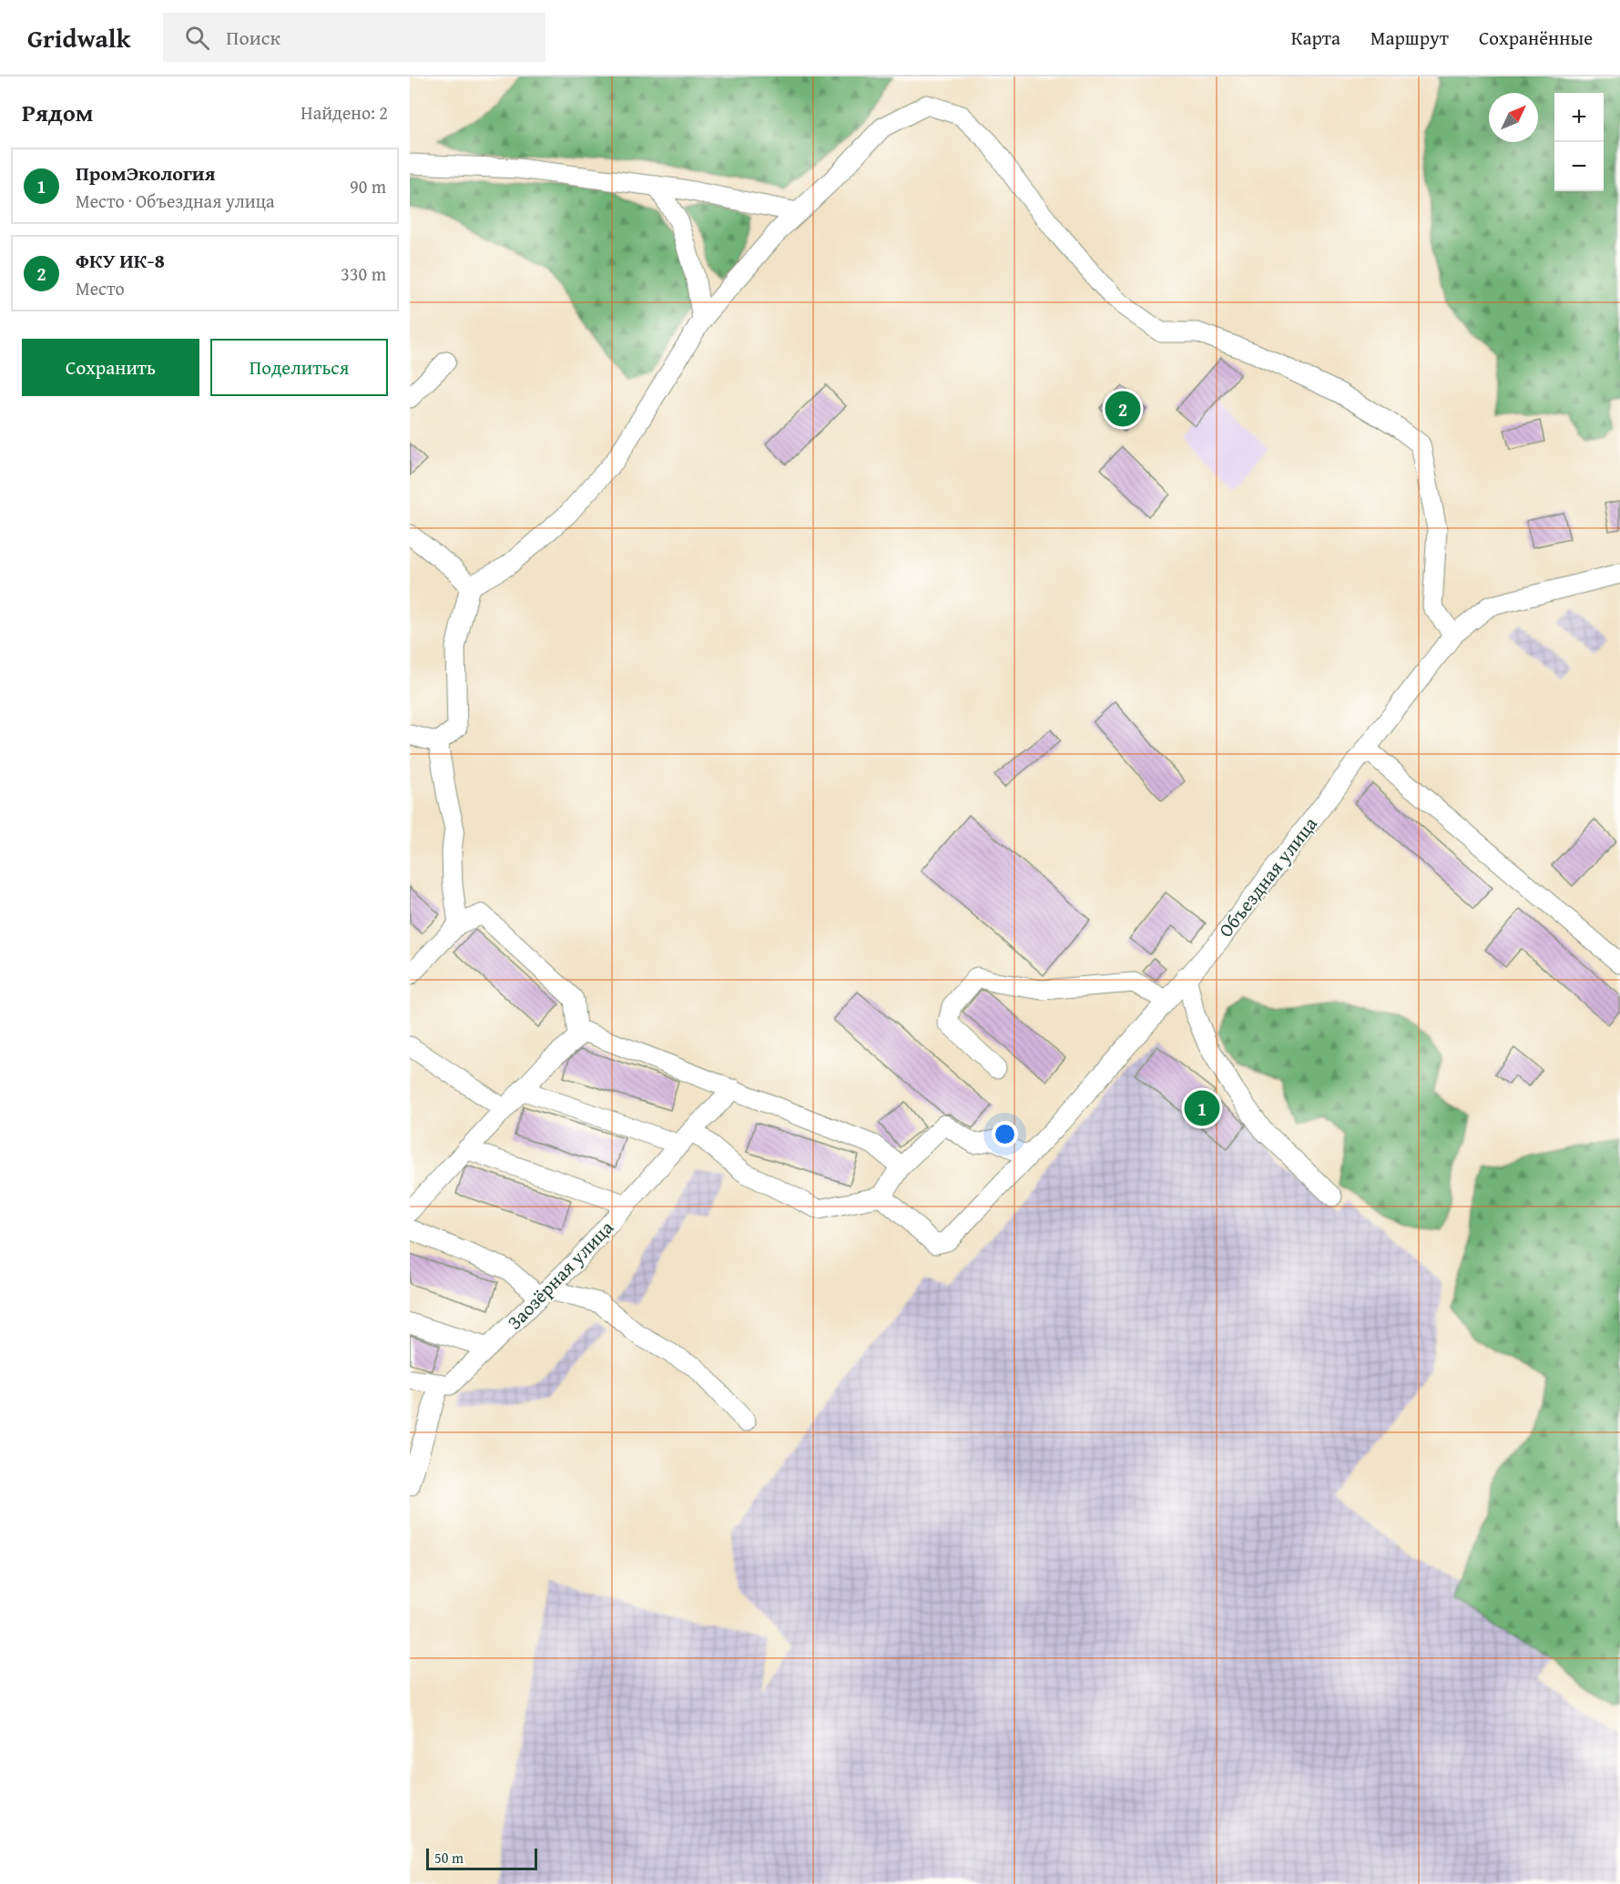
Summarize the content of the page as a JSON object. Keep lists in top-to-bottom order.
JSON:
{
  "streets": {
    "street": ["Объездная улица", "Заозёрная улица"]
  },
  "scale_bar": "50 m",
  "north": "top right",
  "page": {
    "header": "Gridwalk",
    "search": "Поиск",
    "nav": ["Карта", "Маршрут", "Сохранённые"],
    "heading": ["Рядом", "Найдено: 2"],
    "map_buttons": ["+", "−"],
    "list": [
      {
        "mark": "1",
        "name": "ПромЭкология",
        "note": "Место · Объездная улица",
        "value": "90 m"
      },
      {
        "mark": "2",
        "name": "ФКУ ИК-8",
        "note": "Место",
        "value": "330 m"
      }
    ],
    "buttons": ["Сохранить", "Поделиться"],
    "pins": ["2", "1"],
    "scale": "50 m"
  }
}
